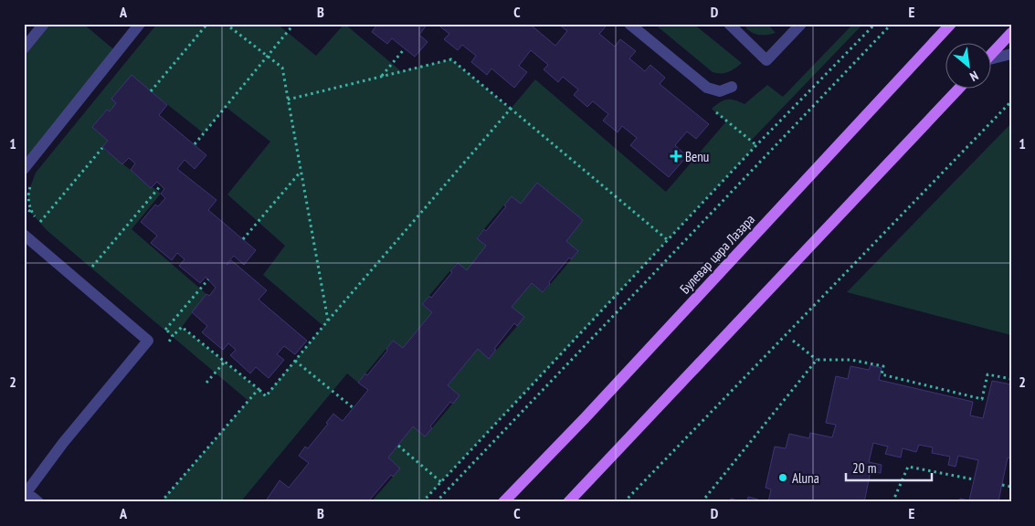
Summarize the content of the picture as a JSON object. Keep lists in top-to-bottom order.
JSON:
{
  "streets": {
    "main road": ["Булевар цара Лазара"]
  },
  "places": {
    "health": ["Benu"],
    "other": ["Aluna"]
  },
  "scale_bar": "20 m",
  "north": "bottom right",
  "grid": {
    "columns": [
      "A",
      "B",
      "C",
      "D",
      "E"
    ],
    "rows": ["1", "2"]
  }
}
